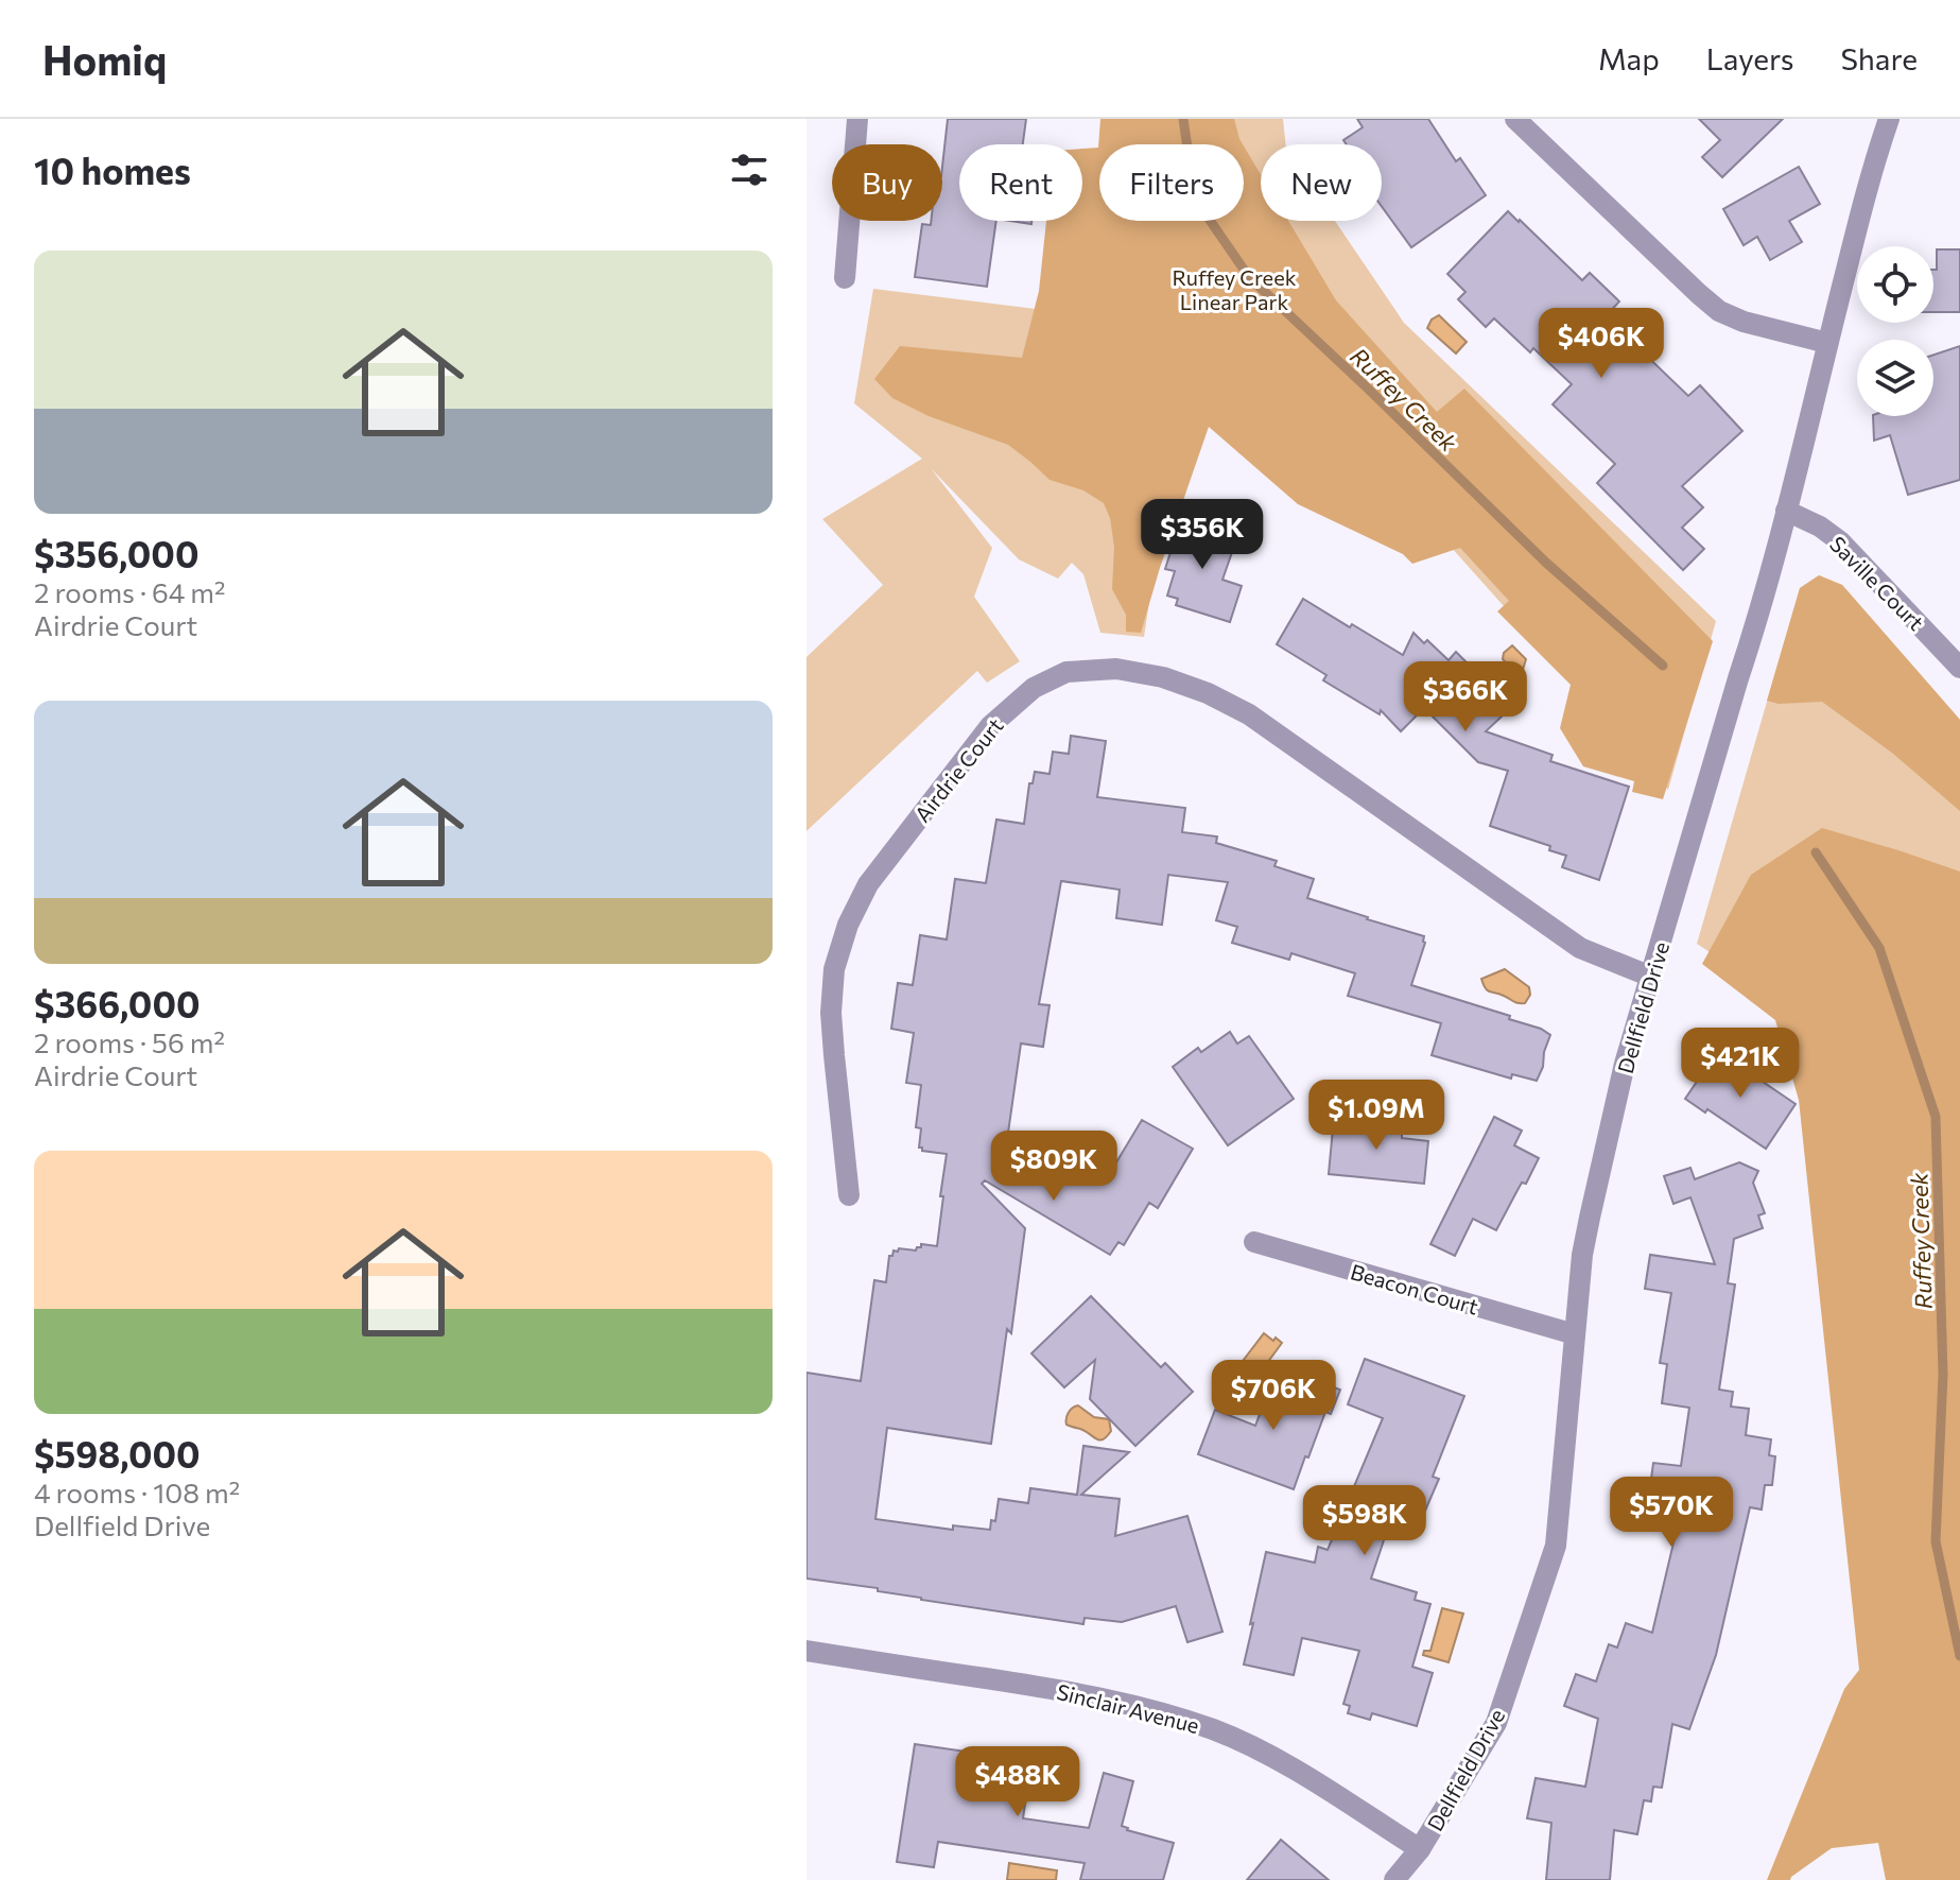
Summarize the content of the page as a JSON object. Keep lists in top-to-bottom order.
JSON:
{
  "streets": {
    "street": [
      "Saville Court",
      "Airdrie Court",
      "Dellfield Drive",
      "Beacon Court",
      "Sinclair Avenue"
    ]
  },
  "crossings": [
    ["Saville Court", "Dellfield Drive"],
    ["Airdrie Court", "Dellfield Drive"],
    ["Dellfield Drive", "Beacon Court"],
    ["Dellfield Drive", "Sinclair Avenue"]
  ],
  "water": ["Ruffey Creek"],
  "parks": ["Ruffey Creek Linear Park"],
  "page": {
    "header": "Homiq",
    "nav": ["Map", "Layers", "Share"],
    "heading": "10 homes",
    "chip": [
      "Buy",
      "Rent",
      "Filters",
      "New"
    ],
    "list": [
      {
        "name": "$356,000",
        "note": "2 rooms · 64 m² · Airdrie Court"
      },
      {
        "name": "$366,000",
        "note": "2 rooms · 56 m² · Airdrie Court"
      },
      {
        "name": "$598,000",
        "note": "4 rooms · 108 m² · Dellfield Drive"
      }
    ],
    "price": [
      "$406K",
      "$356K",
      "$366K",
      "$421K",
      "$1.09M",
      "$809K",
      "$706K",
      "$570K",
      "$598K",
      "$488K"
    ]
  }
}
